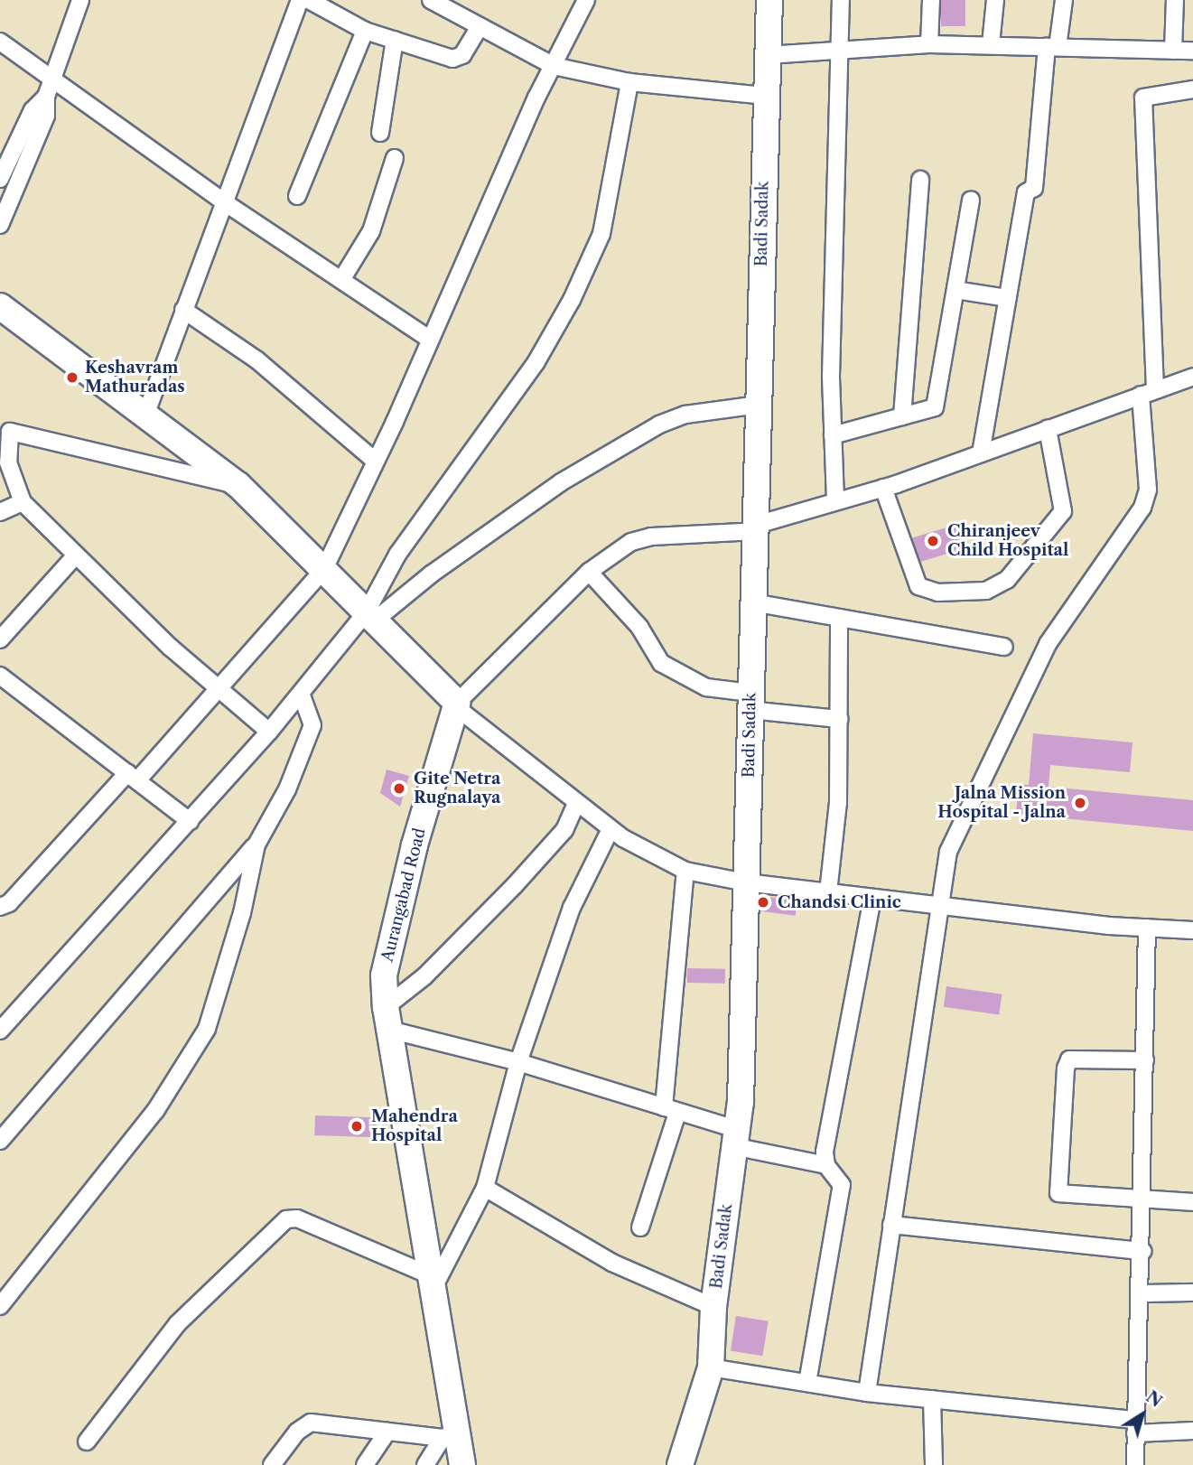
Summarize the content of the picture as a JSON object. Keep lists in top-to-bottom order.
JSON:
{
  "streets": {
    "main road": ["Badi Sadak", "Aurangabad Road"]
  },
  "places": [
    "Keshavram Mathuradas",
    "Chiranjeev Child Hospital",
    "Gite Netra Rugnalaya",
    "Jalna Mission Hospital - Jalna",
    "Chandsi Clinic",
    "Mahendra Hospital"
  ],
  "north": "top right"
}
